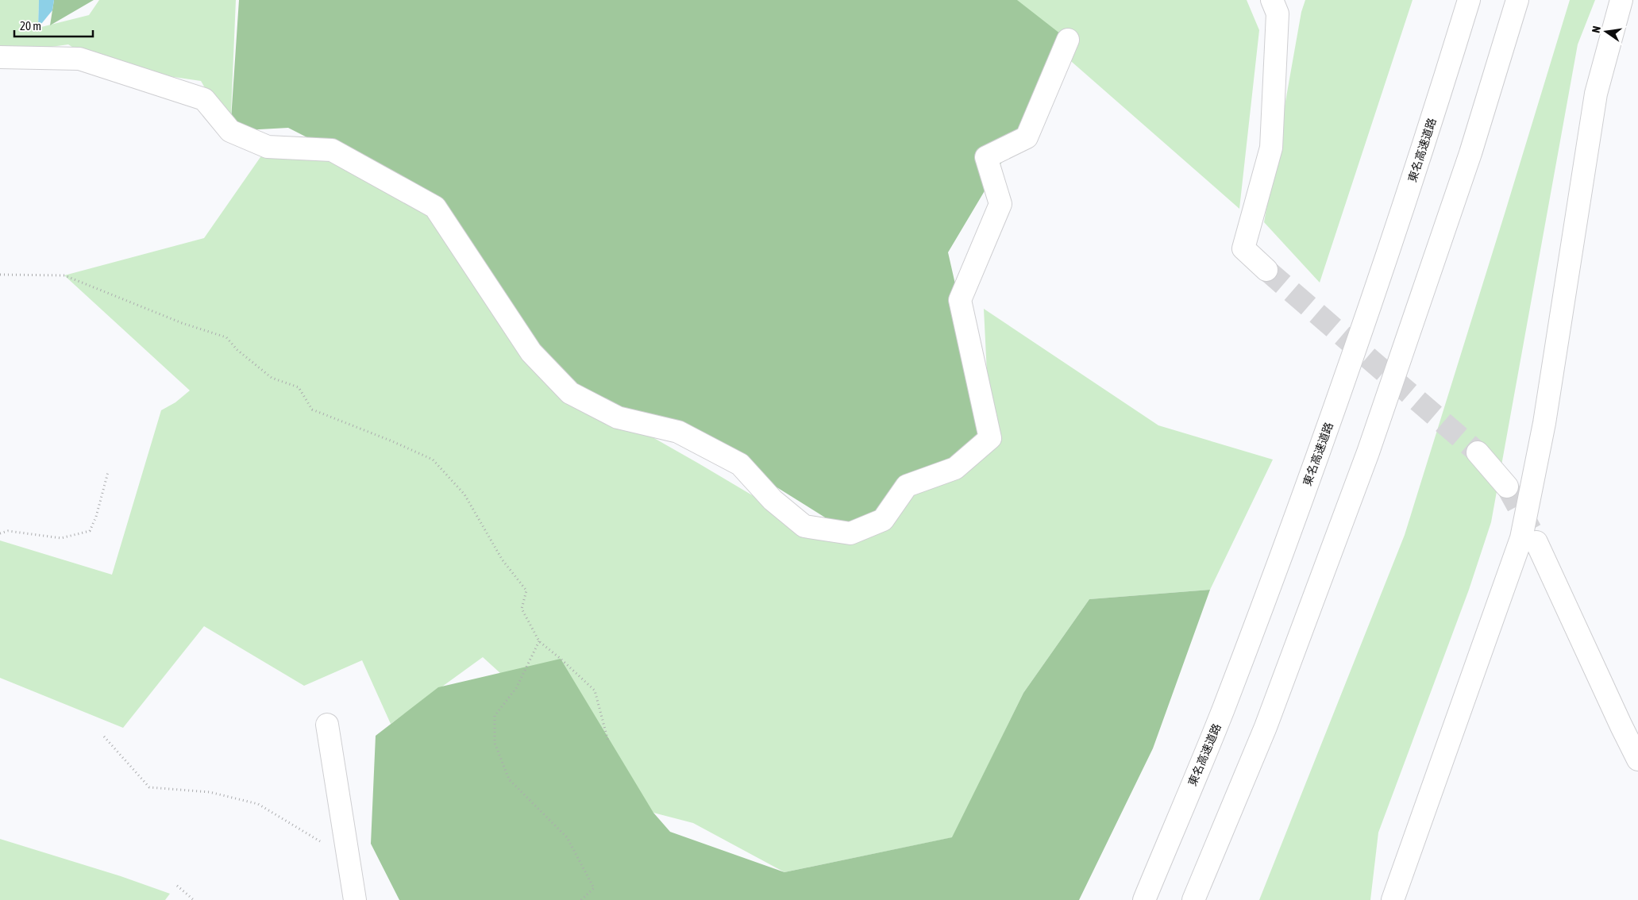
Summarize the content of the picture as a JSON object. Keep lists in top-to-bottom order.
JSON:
{
  "streets": {
    "main road": ["東名高速道路"]
  },
  "scale_bar": "20 m",
  "north": "left"
}
